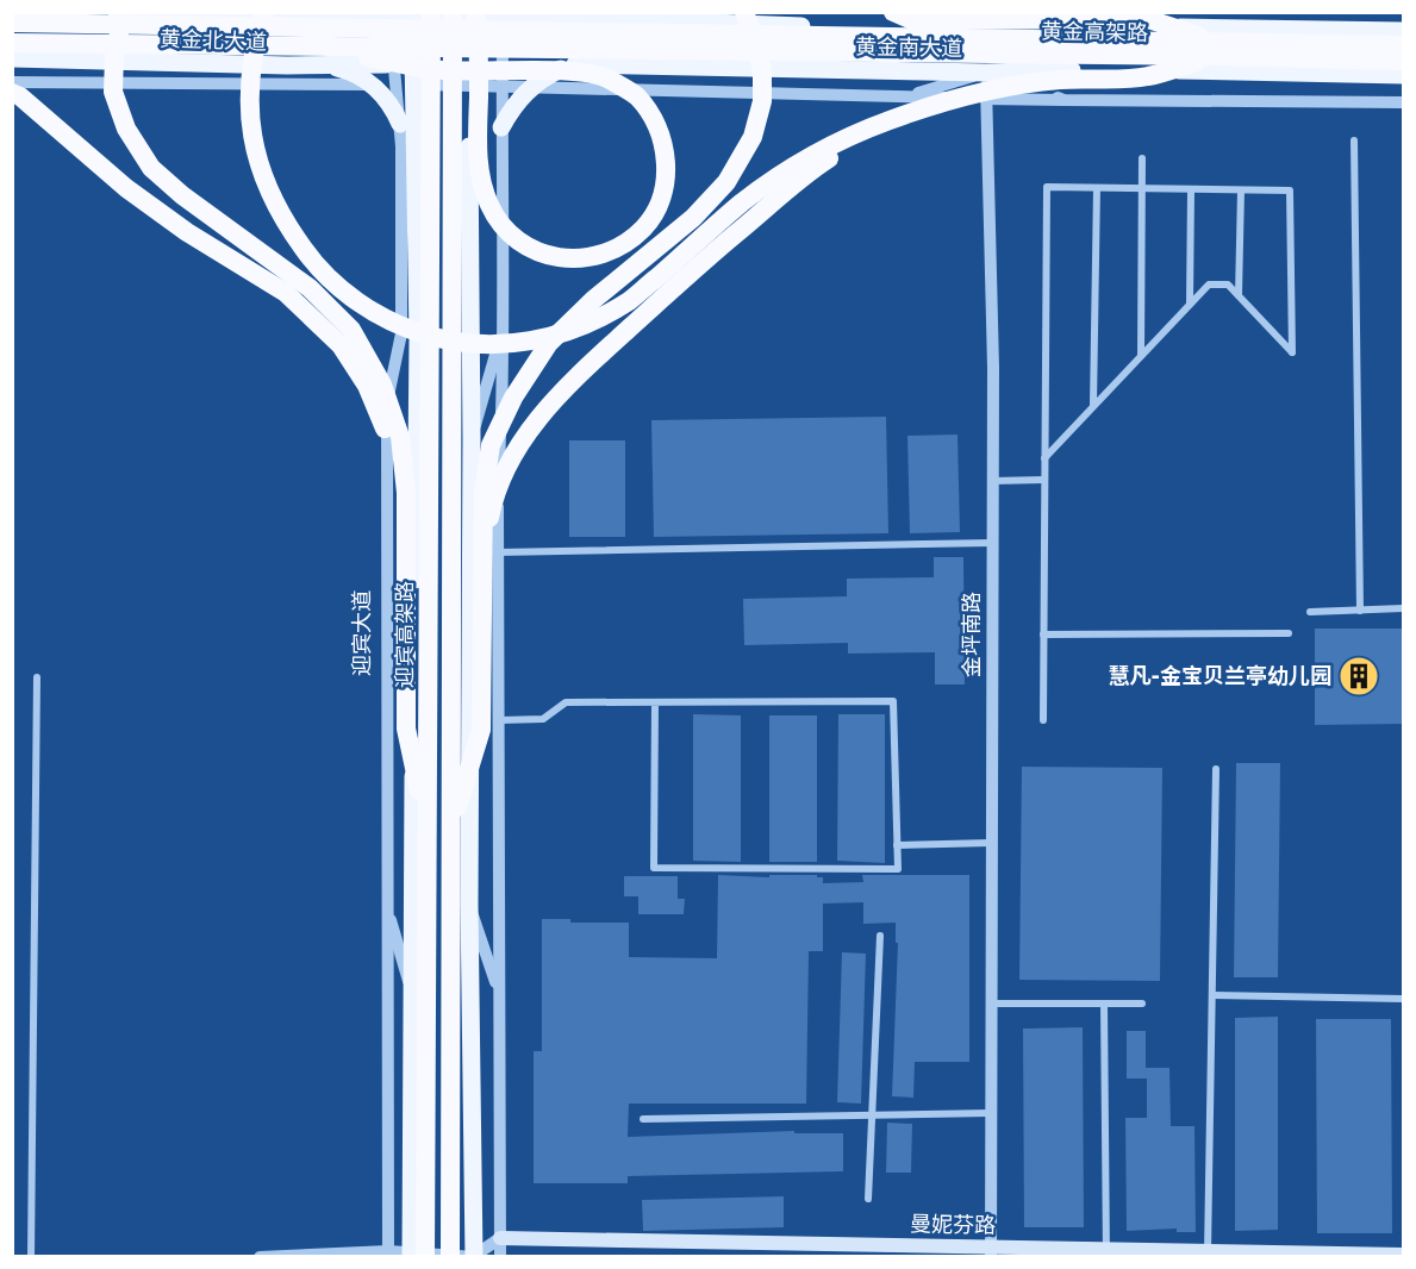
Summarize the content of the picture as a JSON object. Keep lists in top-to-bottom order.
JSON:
{
  "streets": {
    "highway": ["黄金高架路", "迎宾高架路"],
    "main road": [
      "黄金北大道",
      "黄金南大道",
      "迎宾大道",
      "曼妮芬路"
    ],
    "street": ["金坪南路"]
  },
  "crossings": [
    ["黄金高架路", "黄金北大道"],
    ["黄金北大道", "黄金南大道"],
    ["黄金北大道", "迎宾大道"],
    ["黄金北大道", "迎宾高架路"],
    ["黄金南大道", "迎宾大道"],
    ["黄金南大道", "迎宾高架路"],
    ["黄金南大道", "金坪南路"],
    ["迎宾大道", "迎宾高架路"],
    ["金坪南路", "曼妮芬路"]
  ],
  "places": {
    "building": ["慧凡-金宝贝兰亭幼儿园"]
  }
}
